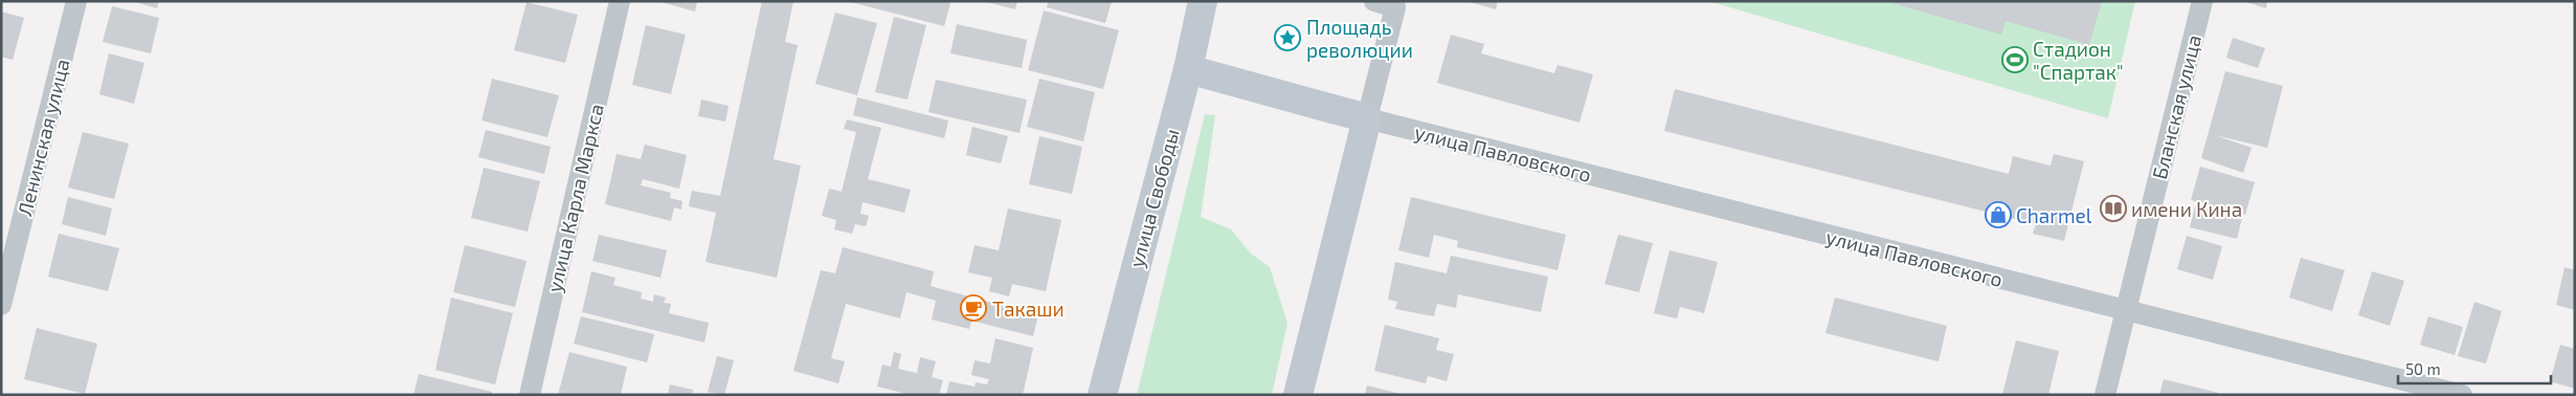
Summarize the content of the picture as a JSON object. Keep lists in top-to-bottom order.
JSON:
{
  "streets": {
    "main road": ["улица Свободы"],
    "street": [
      "Бланская улица",
      "Ленинская улица",
      "улица Павловского",
      "улица Карла Маркса"
    ]
  },
  "crossings": [
    ["Бланская улица", "улица Павловского"]
  ],
  "places": {
    "place": ["Площадь революции"],
    "sports": ["Стадион \"Спартак\""],
    "library": ["имени Кина"],
    "shop": ["Charmel"],
    "cafe": ["Такаши"]
  },
  "scale_bar": "50 m"
}
